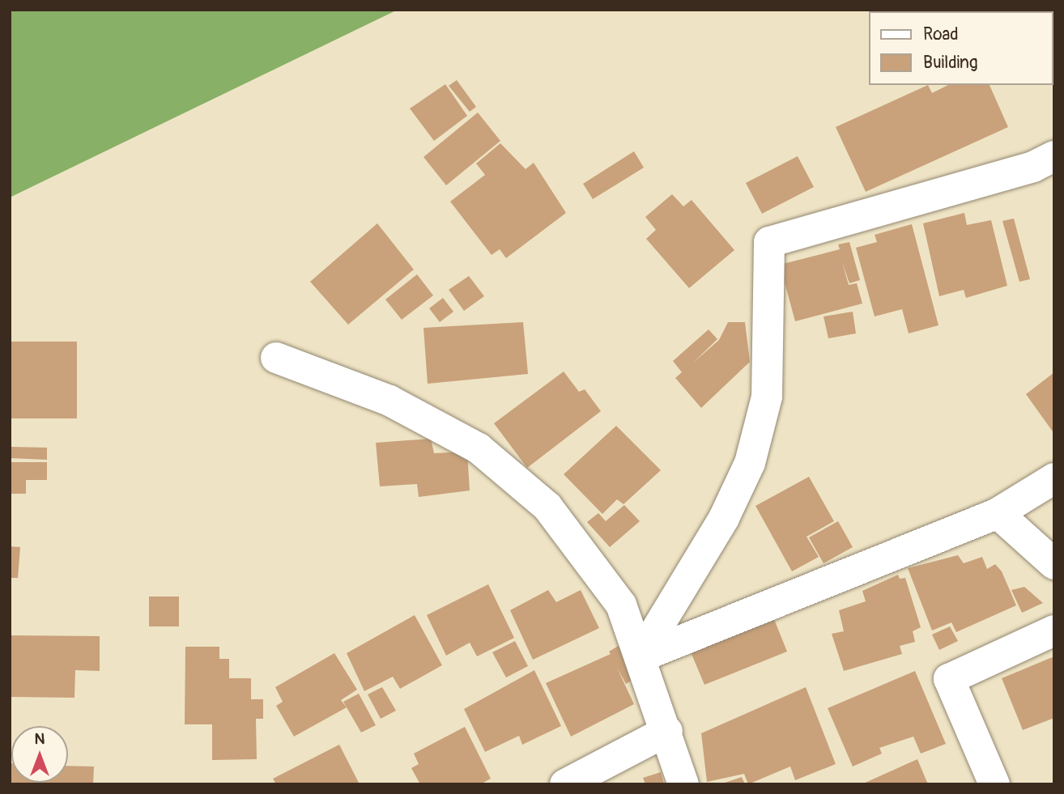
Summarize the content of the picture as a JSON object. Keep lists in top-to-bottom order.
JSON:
{
  "legend": ["Road", "Building"],
  "north": "top"
}
